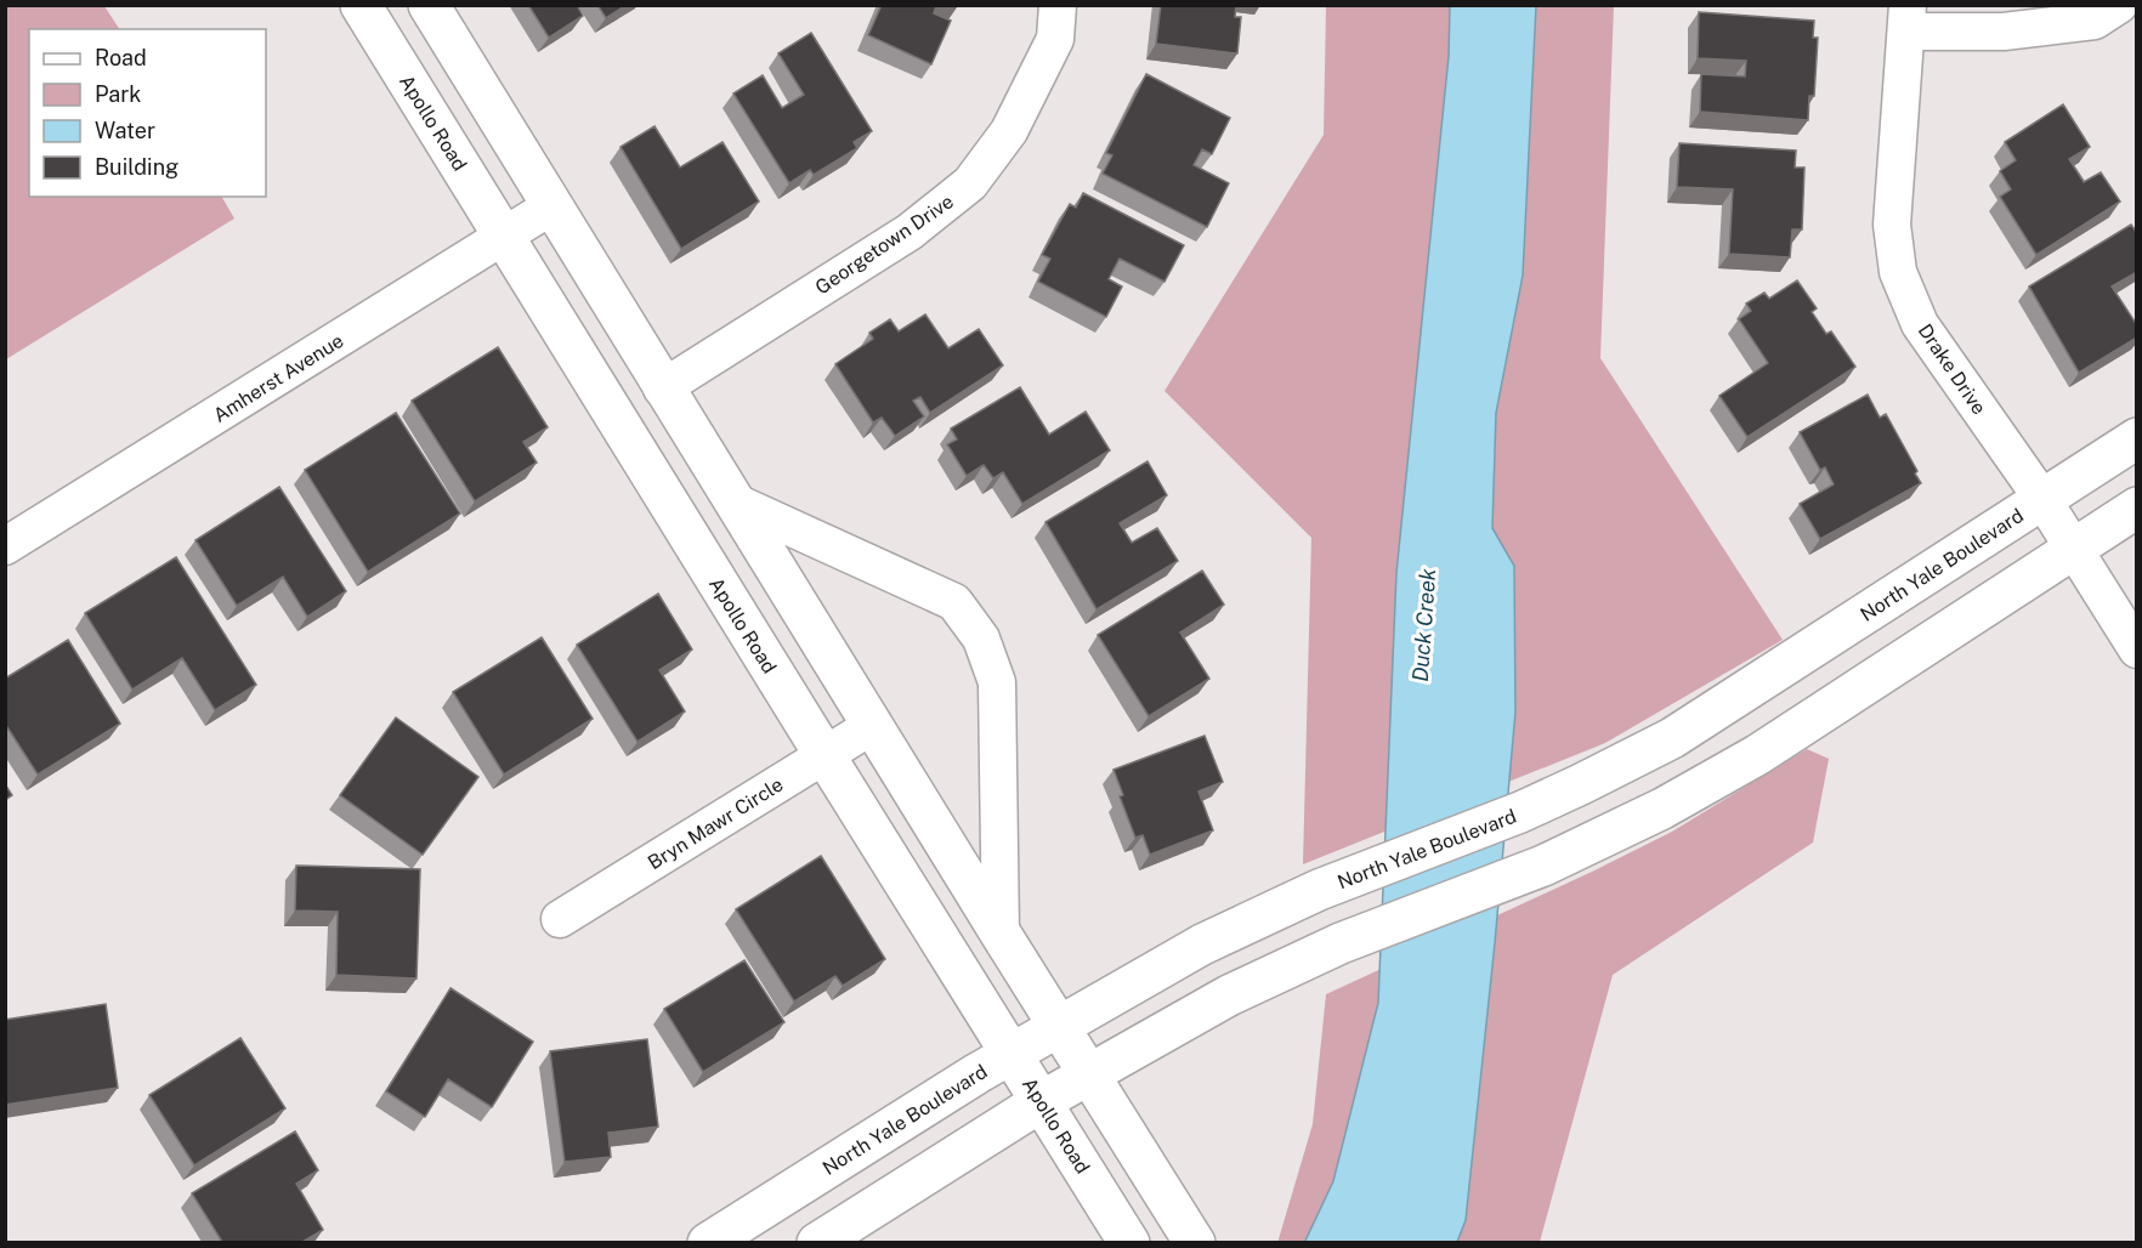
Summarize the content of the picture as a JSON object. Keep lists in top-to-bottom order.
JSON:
{
  "streets": {
    "street": [
      "Apollo Road",
      "Georgetown Drive",
      "Drake Drive",
      "Amherst Avenue",
      "North Yale Boulevard",
      "Bryn Mawr Circle"
    ]
  },
  "crossings": [
    ["Apollo Road", "Amherst Avenue"],
    ["Apollo Road", "North Yale Boulevard"],
    ["Apollo Road", "Bryn Mawr Circle"],
    ["Drake Drive", "North Yale Boulevard"]
  ],
  "water": ["Duck Creek"],
  "legend": [
    "Road",
    "Park",
    "Water",
    "Building"
  ]
}
